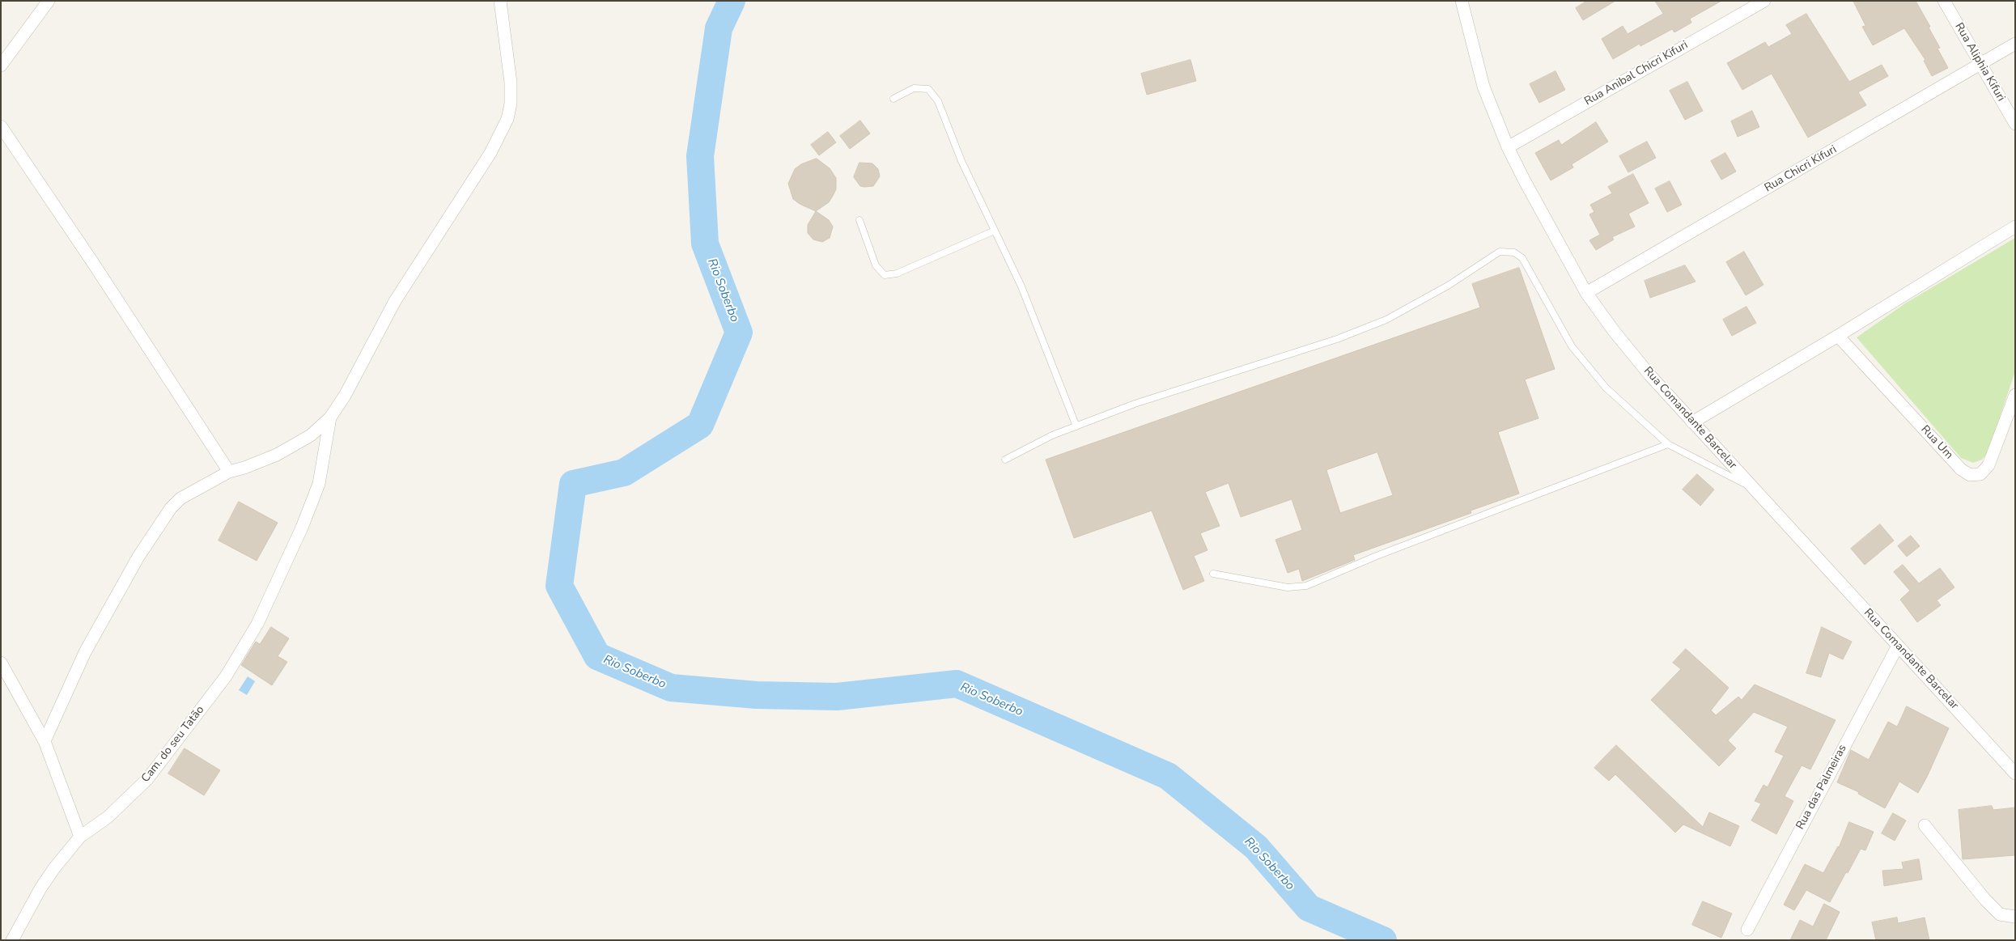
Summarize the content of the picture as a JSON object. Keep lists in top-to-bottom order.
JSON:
{
  "streets": {
    "street": [
      "Rua Aliphia Kifuri",
      "Rua Anibal Chicri Kifuri",
      "Rua Chicri Kifuri",
      "Rua Comandante Barcelar",
      "Rua Um",
      "Cam. do seu Tatão",
      "Rua das Palmeiras"
    ]
  },
  "crossings": [
    ["Rua Aliphia Kifuri", "Rua Chicri Kifuri"],
    ["Rua Anibal Chicri Kifuri", "Rua Comandante Barcelar"],
    ["Rua Chicri Kifuri", "Rua Comandante Barcelar"],
    ["Rua Comandante Barcelar", "Rua das Palmeiras"]
  ],
  "water": ["Rio Soberbo"]
}
